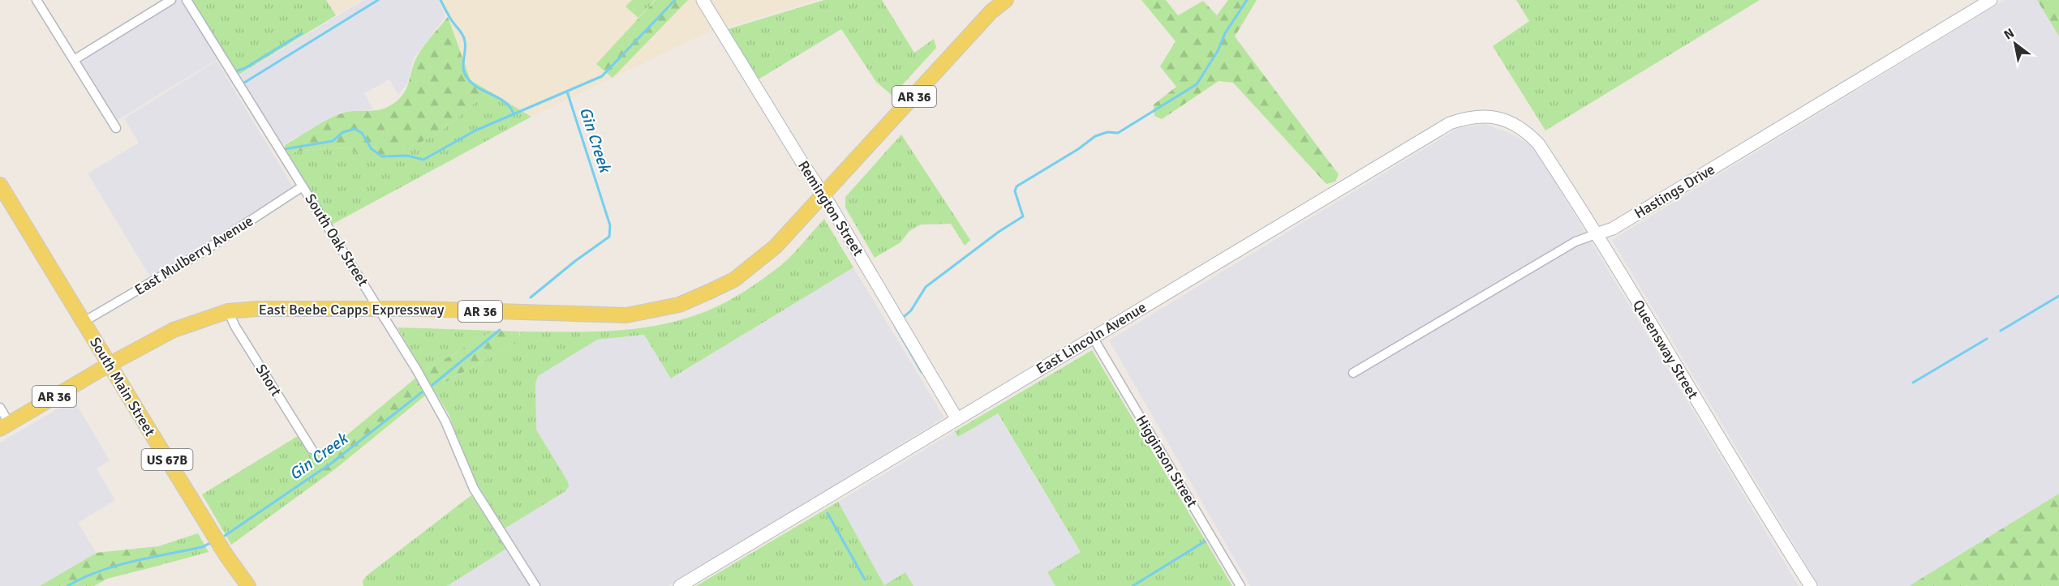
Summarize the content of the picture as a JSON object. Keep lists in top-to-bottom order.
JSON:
{
  "streets": {
    "main road": [
      "AR 36",
      "East Beebe Capps Expressway",
      "South Main Street",
      "US 67B"
    ],
    "street": [
      "Hastings Drive",
      "Remington Street",
      "South Oak Street",
      "East Mulberry Avenue",
      "East Lincoln Avenue",
      "Queensway Street",
      "Short",
      "Higginson Street"
    ]
  },
  "crossings": [
    ["AR 36", "East Beebe Capps Expressway"],
    ["AR 36", "South Main Street"],
    ["Hastings Drive", "Queensway Street"],
    ["Remington Street", "East Beebe Capps Expressway"],
    ["Remington Street", "East Lincoln Avenue"],
    ["South Oak Street", "East Mulberry Avenue"],
    ["South Oak Street", "East Beebe Capps Expressway"],
    ["East Mulberry Avenue", "South Main Street"],
    ["East Beebe Capps Expressway", "Short"],
    ["East Beebe Capps Expressway", "South Main Street"],
    ["East Lincoln Avenue", "Queensway Street"],
    ["East Lincoln Avenue", "Higginson Street"]
  ],
  "water": ["Gin Creek"],
  "north": "top left"
}
